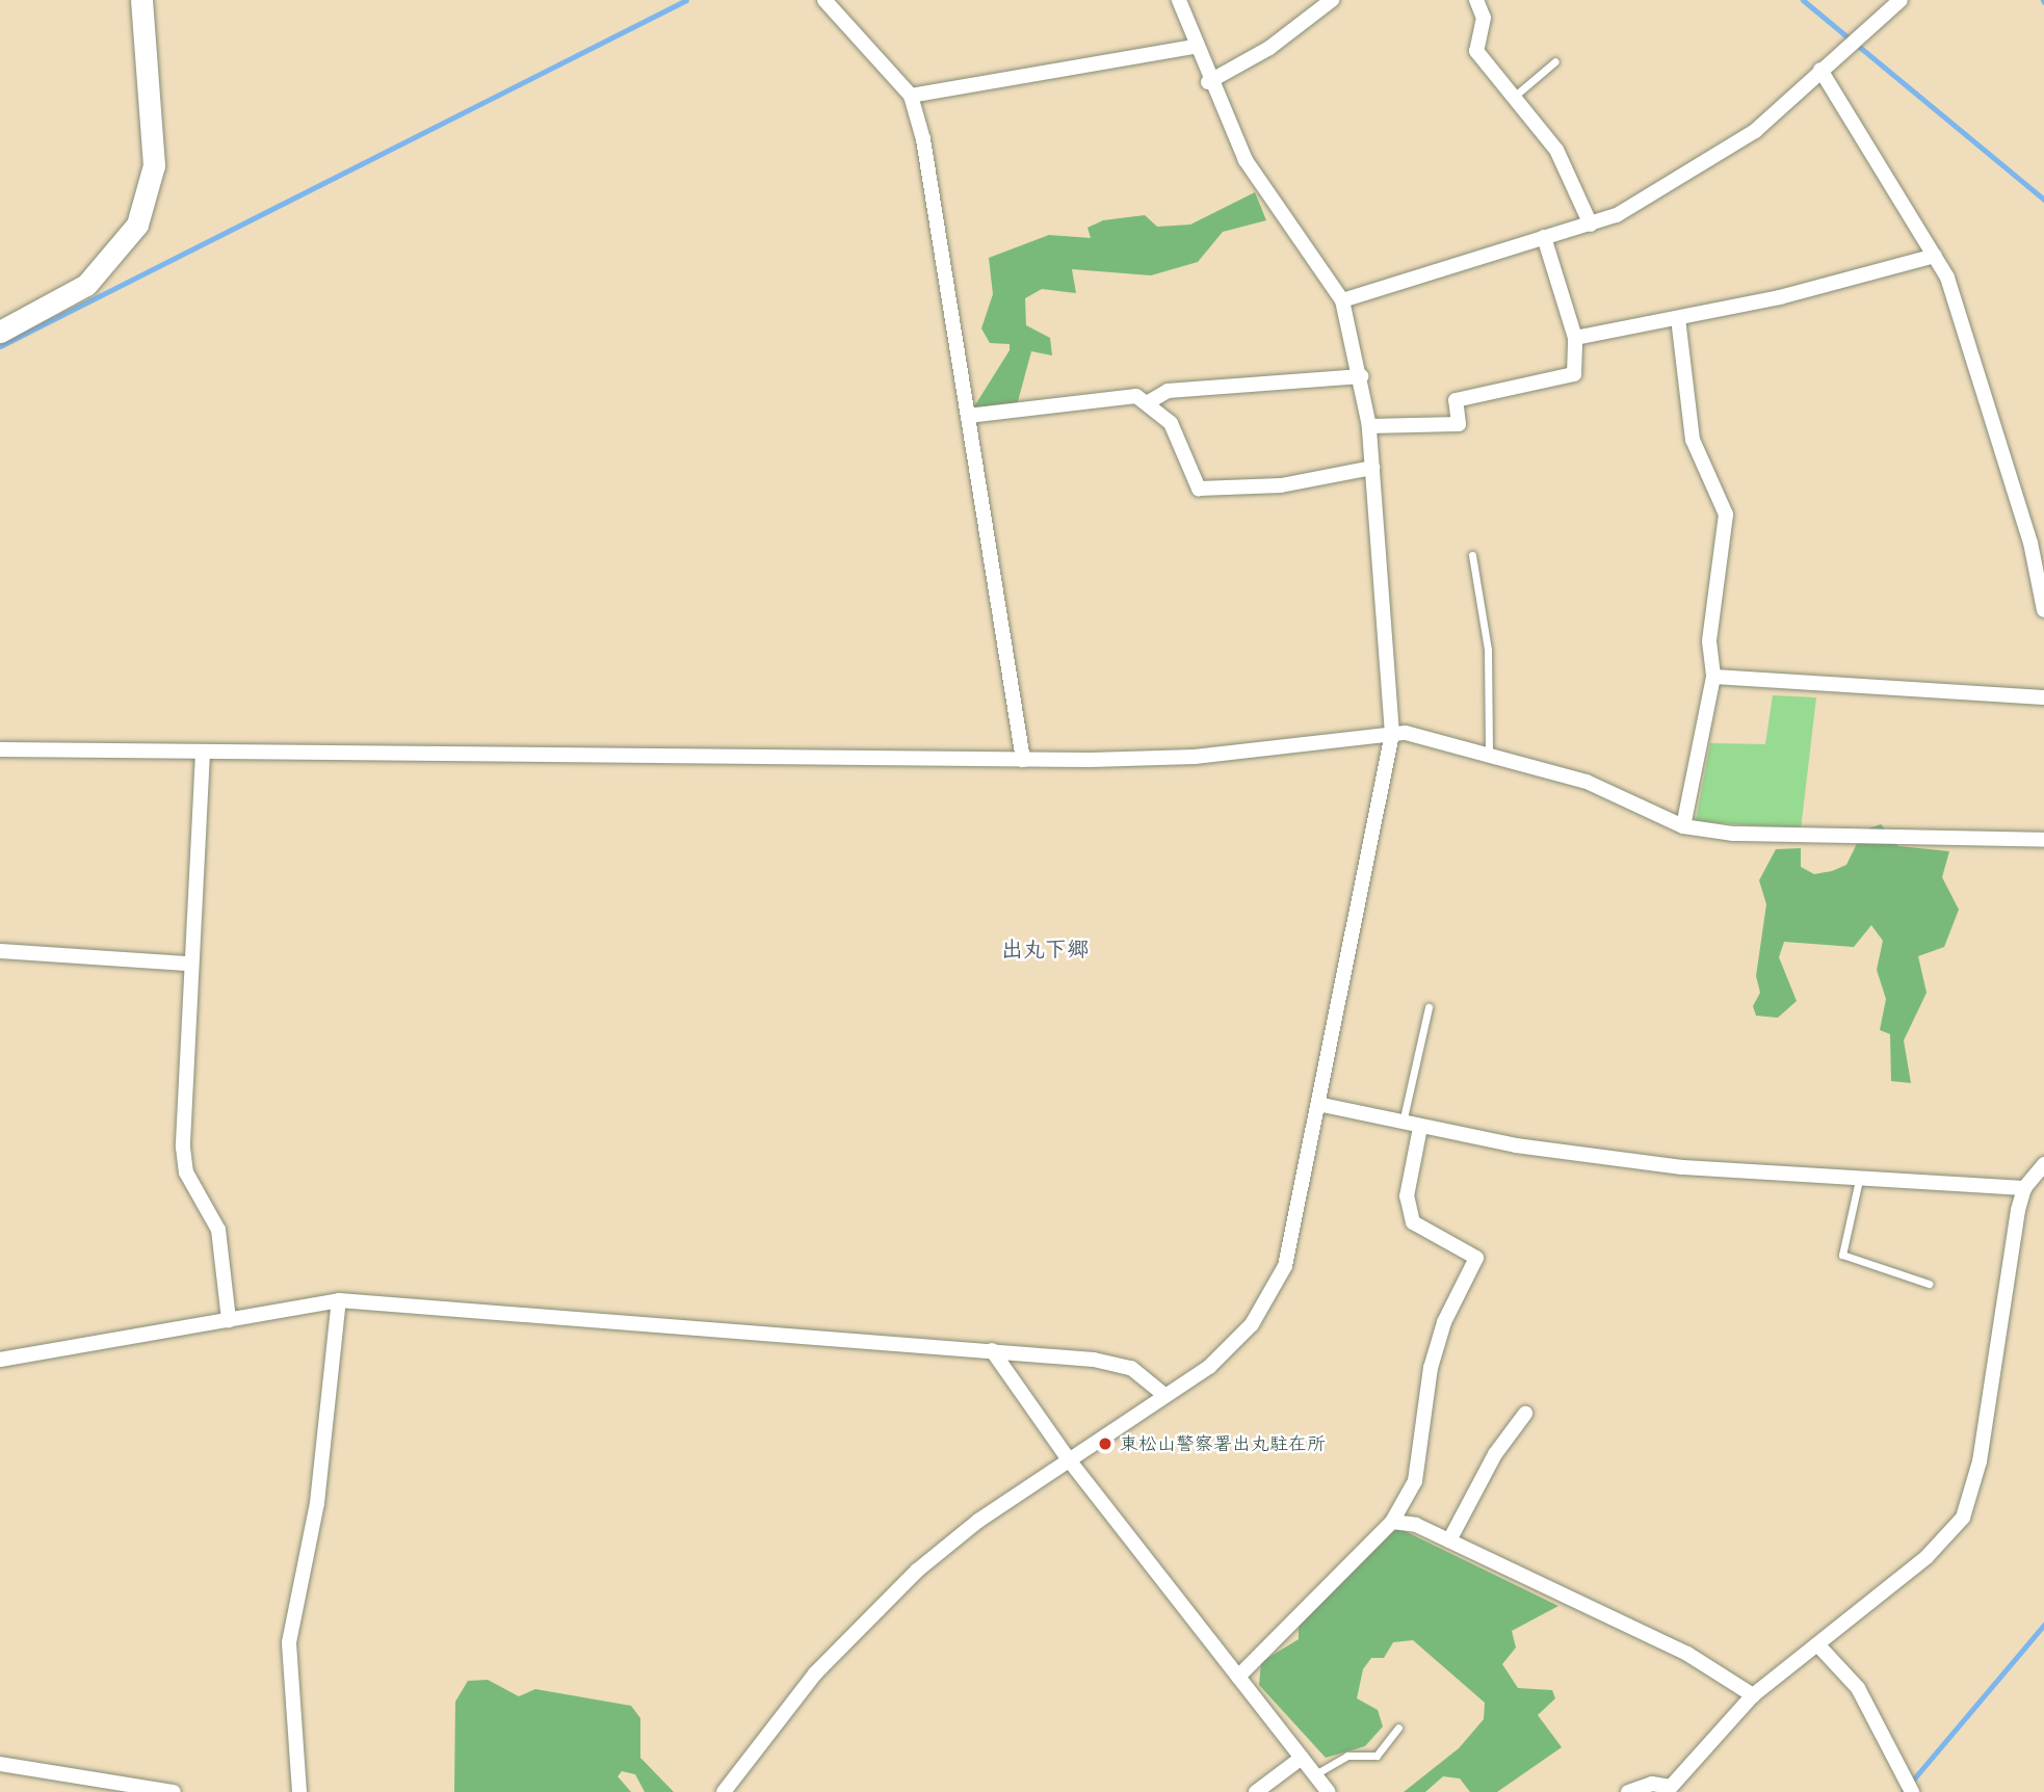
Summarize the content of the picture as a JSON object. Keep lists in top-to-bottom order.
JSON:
{
  "districts": ["出丸下郷"],
  "places": ["東松山警察署出丸駐在所"]
}
